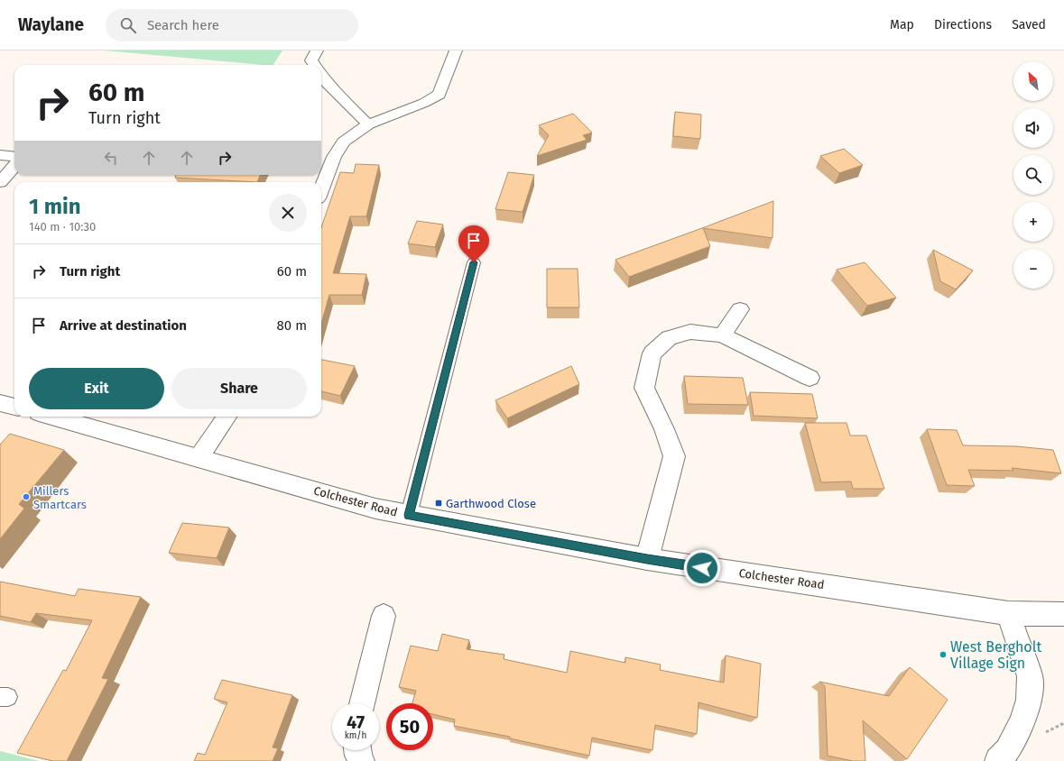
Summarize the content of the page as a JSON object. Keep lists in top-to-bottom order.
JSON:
{
  "streets": {
    "street": ["Colchester Road"]
  },
  "places": {
    "other": ["Millers Smartcars", "West Bergholt Village Sign"],
    "transit": ["Garthwood Close"]
  },
  "north": "top left",
  "page": {
    "header": "Waylane",
    "search": "Search here",
    "nav": ["Map", "Directions", "Saved"],
    "map_buttons": ["+", "−"],
    "turn": ["60 m", "Turn right"],
    "heading": ["1 min", "140 m · 10:30"],
    "list": [
      {
        "name": "Turn right",
        "value": "60 m"
      },
      {
        "name": "Arrive at destination",
        "value": "80 m"
      }
    ],
    "buttons": ["Exit", "Share"],
    "speed": "47 km/h",
    "limit": "50"
  }
}
